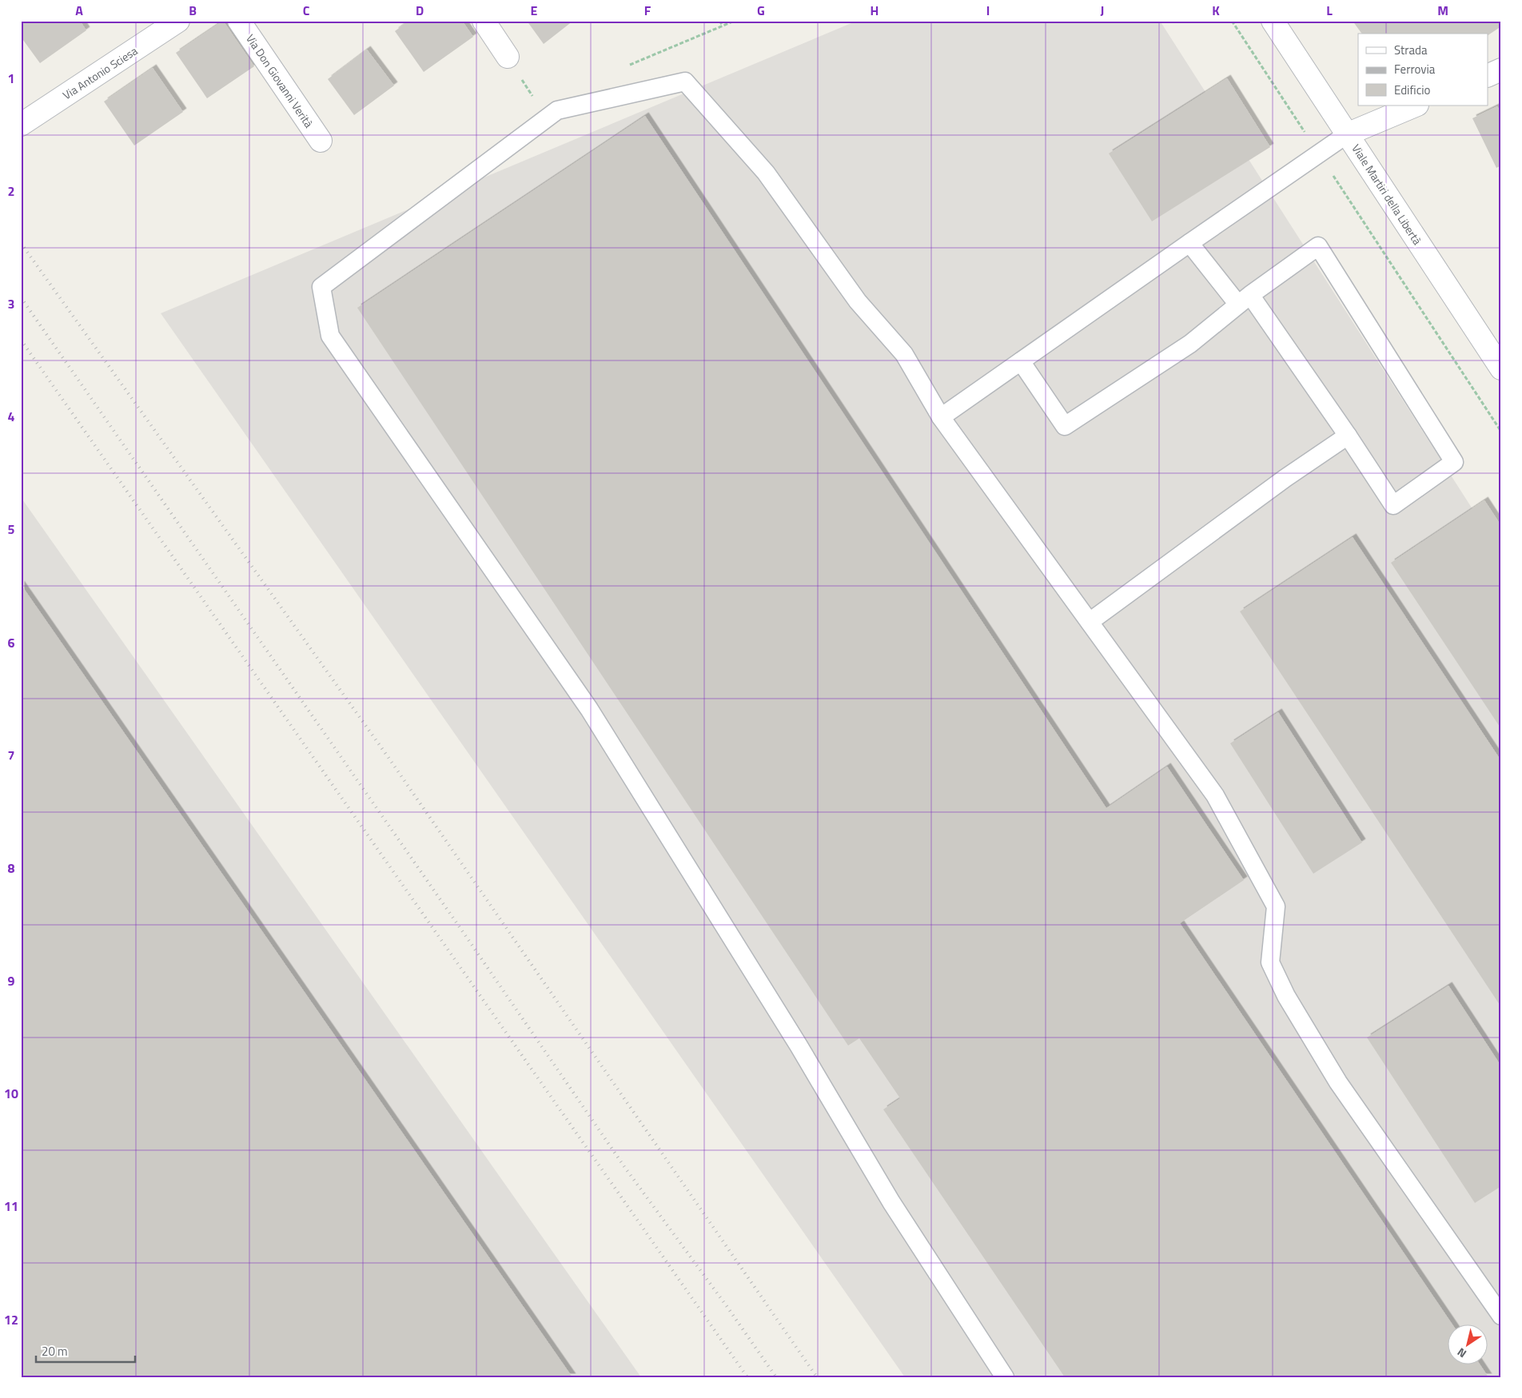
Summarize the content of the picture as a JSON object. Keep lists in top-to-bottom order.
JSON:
{
  "streets": {
    "street": ["Via Antonio Sciesa", "Via Don Giovanni Verità", "Viale Martiri della Libertà"]
  },
  "legend": ["Strada", "Ferrovia", "Edificio"],
  "scale_bar": "20 m",
  "north": "bottom left",
  "grid": {
    "columns": [
      "A",
      "B",
      "C",
      "D",
      "E",
      "F",
      "G",
      "H",
      "I",
      "J",
      "K",
      "L",
      "M"
    ],
    "rows": [
      "1",
      "2",
      "3",
      "4",
      "5",
      "6",
      "7",
      "8",
      "9",
      "10",
      "11",
      "12"
    ]
  }
}
